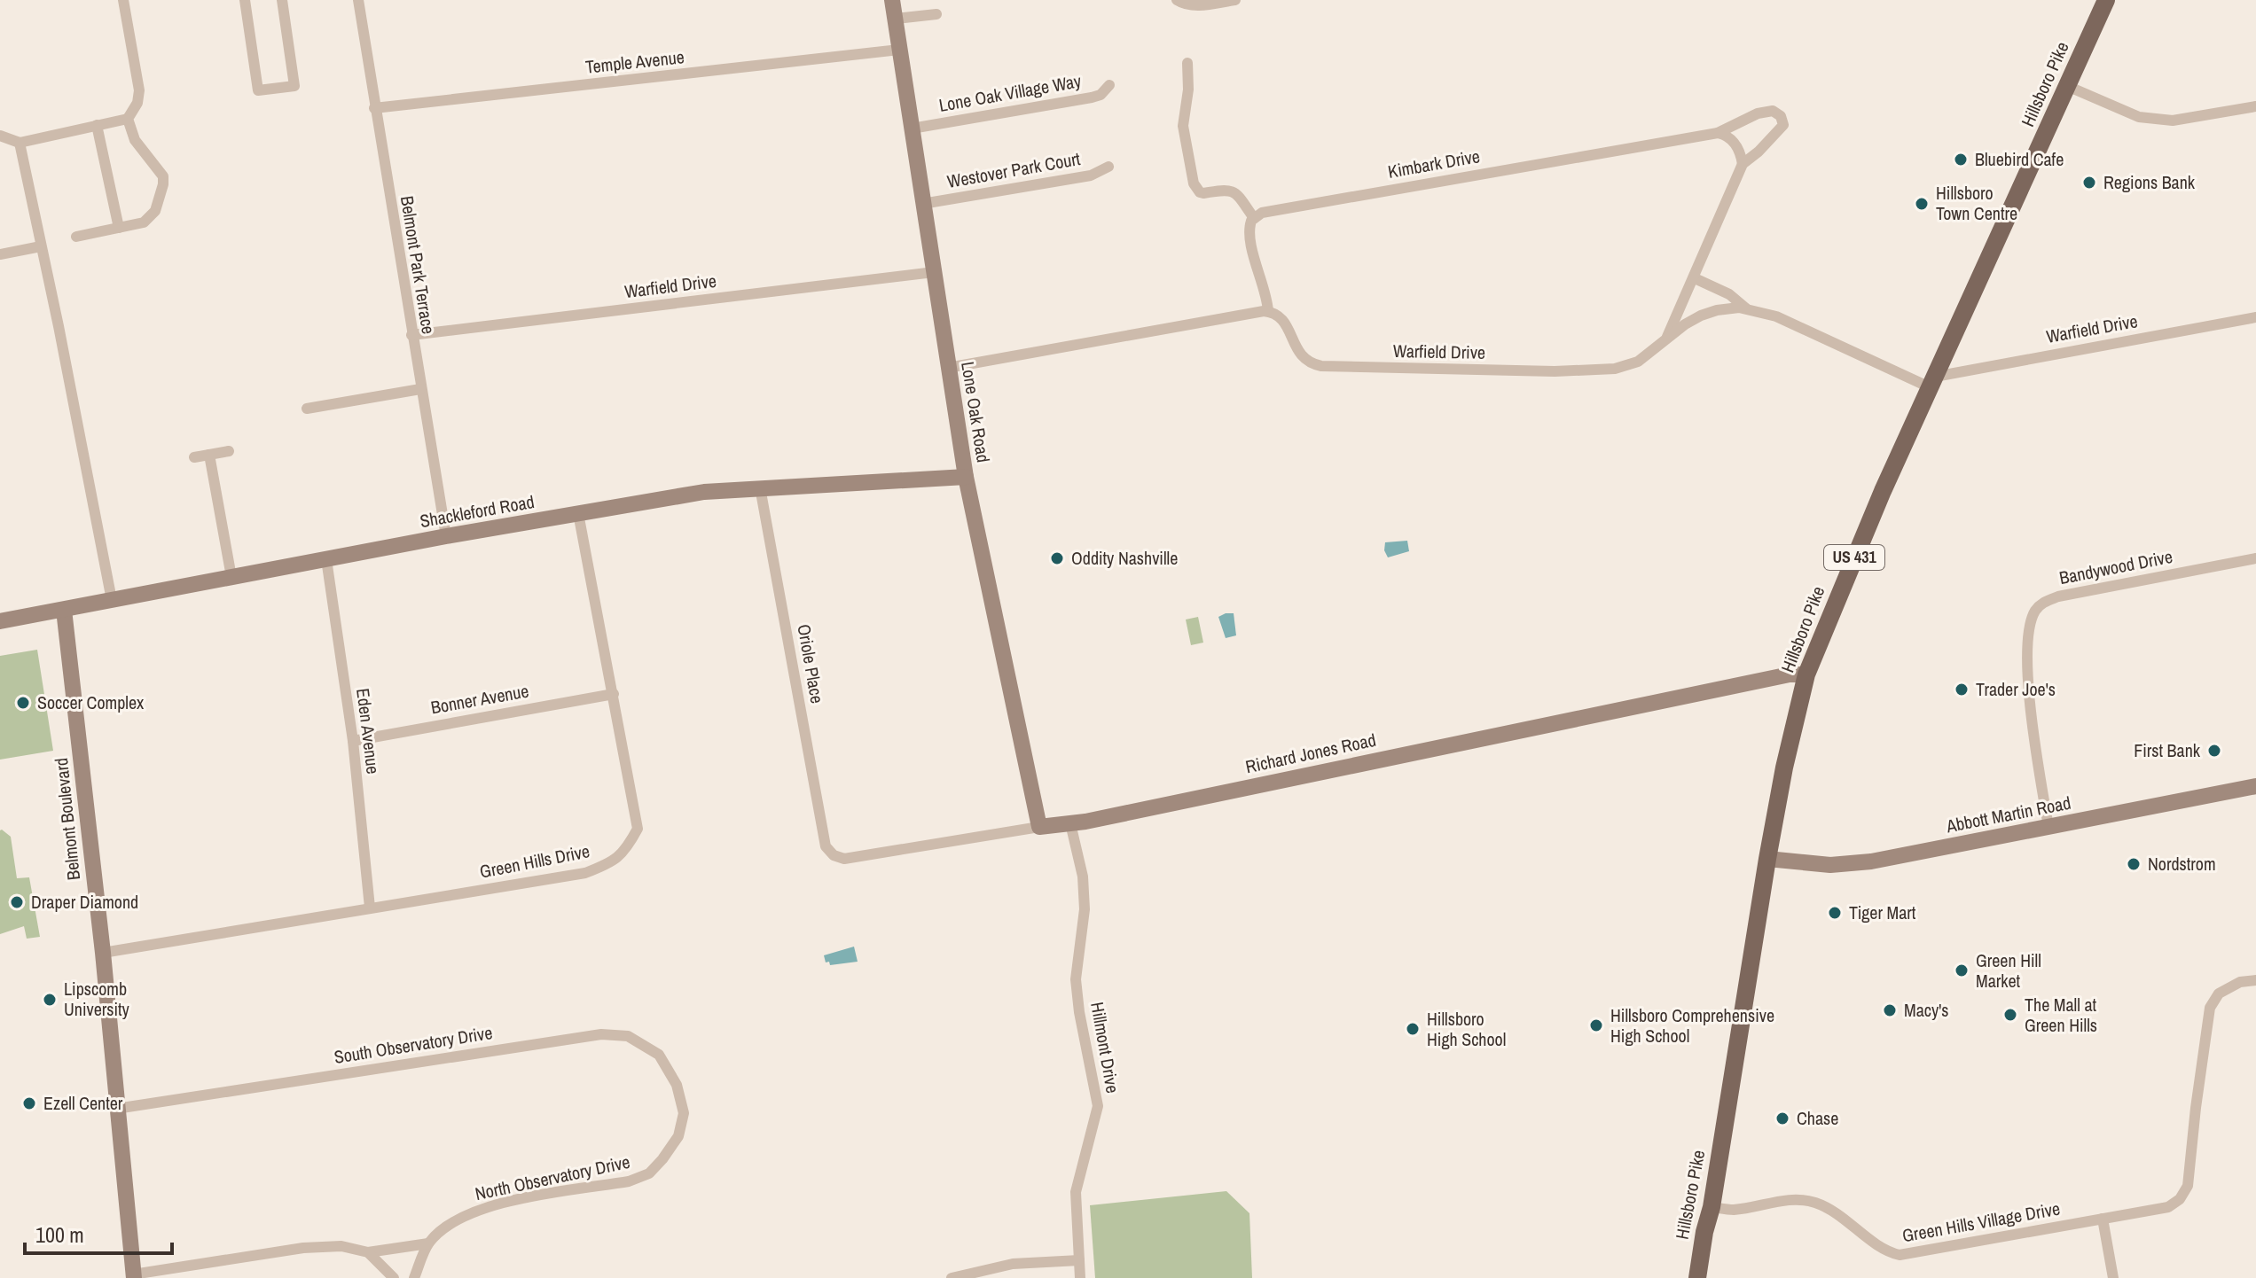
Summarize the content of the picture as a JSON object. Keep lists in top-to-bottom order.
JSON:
{
  "streets": {
    "main road": ["Hillsboro Pike", "US 431"],
    "street": [
      "Temple Avenue",
      "Lone Oak Village Way",
      "Kimbark Drive",
      "Westover Park Court",
      "Belmont Park Terrace",
      "Warfield Drive",
      "Lone Oak Road",
      "Shackleford Road",
      "Bandywood Drive",
      "Oriole Place",
      "Bonner Avenue",
      "Eden Avenue",
      "Richard Jones Road",
      "Abbott Martin Road",
      "Belmont Boulevard",
      "Green Hills Drive",
      "South Observatory Drive",
      "Hillmont Drive",
      "North Observatory Drive",
      "Green Hills Village Drive"
    ]
  },
  "crossings": [
    ["Temple Avenue", "Belmont Park Terrace"],
    ["Temple Avenue", "Lone Oak Road"],
    ["Hillsboro Pike", "Warfield Drive"],
    ["Hillsboro Pike", "Richard Jones Road"],
    ["Hillsboro Pike", "Abbott Martin Road"],
    ["Hillsboro Pike", "Green Hills Village Drive"],
    ["Lone Oak Village Way", "Lone Oak Road"],
    ["Kimbark Drive", "Warfield Drive"],
    ["Westover Park Court", "Lone Oak Road"],
    ["Belmont Park Terrace", "Warfield Drive"],
    ["Belmont Park Terrace", "Shackleford Road"],
    ["Warfield Drive", "Lone Oak Road"],
    ["Lone Oak Road", "Shackleford Road"],
    ["Lone Oak Road", "Richard Jones Road"],
    ["Shackleford Road", "Oriole Place"],
    ["Shackleford Road", "Eden Avenue"],
    ["Shackleford Road", "Belmont Boulevard"],
    ["Shackleford Road", "Green Hills Drive"],
    ["Bandywood Drive", "Abbott Martin Road"],
    ["Oriole Place", "Richard Jones Road"],
    ["Bonner Avenue", "Eden Avenue"],
    ["Bonner Avenue", "Green Hills Drive"],
    ["Eden Avenue", "Green Hills Drive"],
    ["Richard Jones Road", "Hillmont Drive"],
    ["Belmont Boulevard", "Green Hills Drive"],
    ["Belmont Boulevard", "South Observatory Drive"],
    ["South Observatory Drive", "North Observatory Drive"]
  ],
  "places": [
    "Bluebird Cafe",
    "Regions Bank",
    "Hillsboro Town Centre",
    "Oddity Nashville",
    "Trader Joe's",
    "Soccer Complex",
    "First Bank",
    "Nordstrom",
    "Draper Diamond",
    "Tiger Mart",
    "Green Hill Market",
    "Lipscomb University",
    "Macy's",
    "The Mall at Green Hills",
    "Hillsboro Comprehensive High School",
    "Hillsboro High School",
    "Ezell Center",
    "Chase"
  ],
  "scale_bar": "100 m"
}
